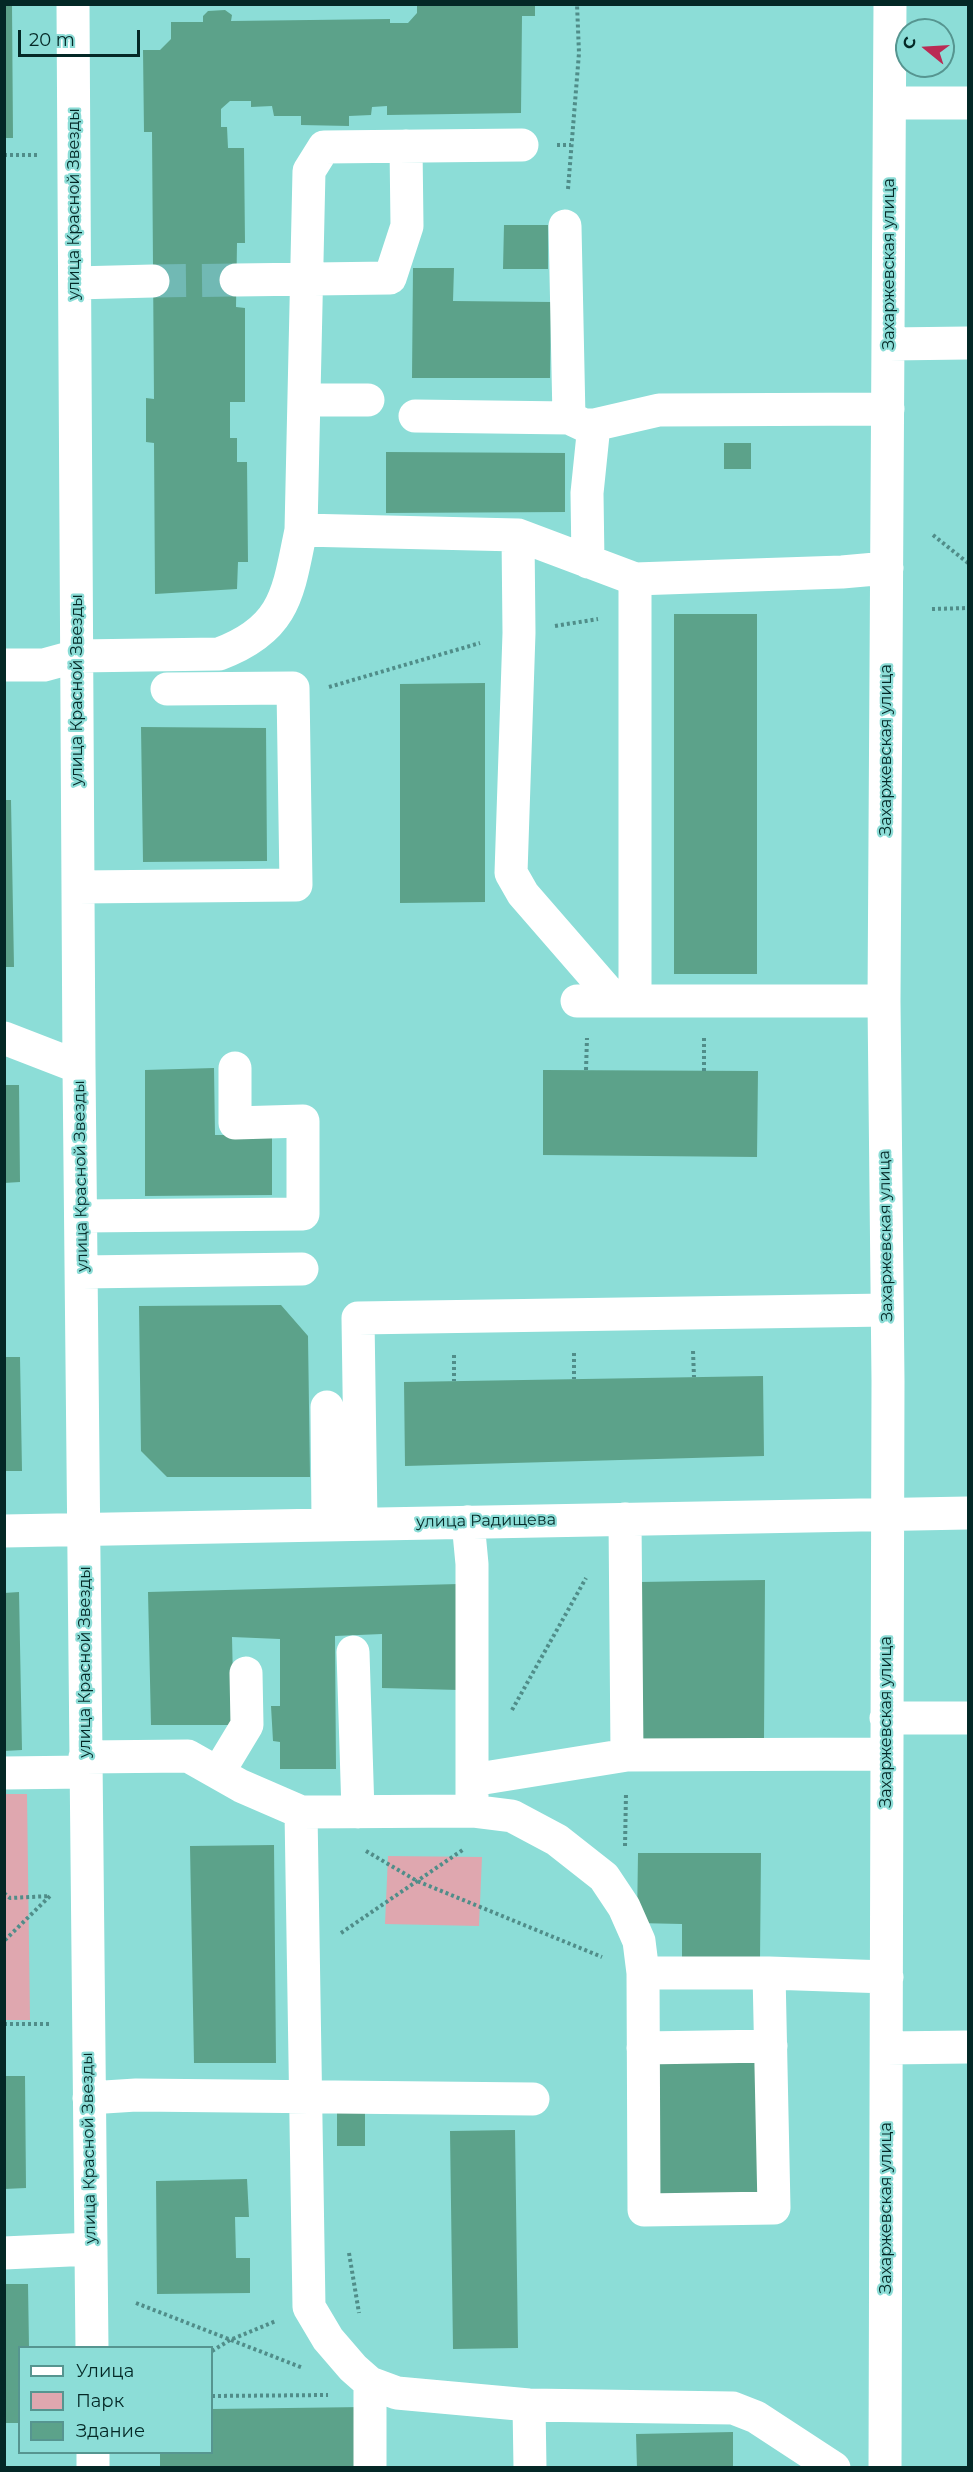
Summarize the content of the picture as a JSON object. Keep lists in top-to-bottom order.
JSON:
{
  "streets": {
    "street": ["улица Красной Звезды", "Захаржевская улица", "улица Радищева"]
  },
  "crossings": [
    ["улица Красной Звезды", "улица Радищева"],
    ["Захаржевская улица", "улица Радищева"]
  ],
  "legend": ["Улица", "Парк", "Здание"],
  "scale_bar": "20 m",
  "north": "left"
}
